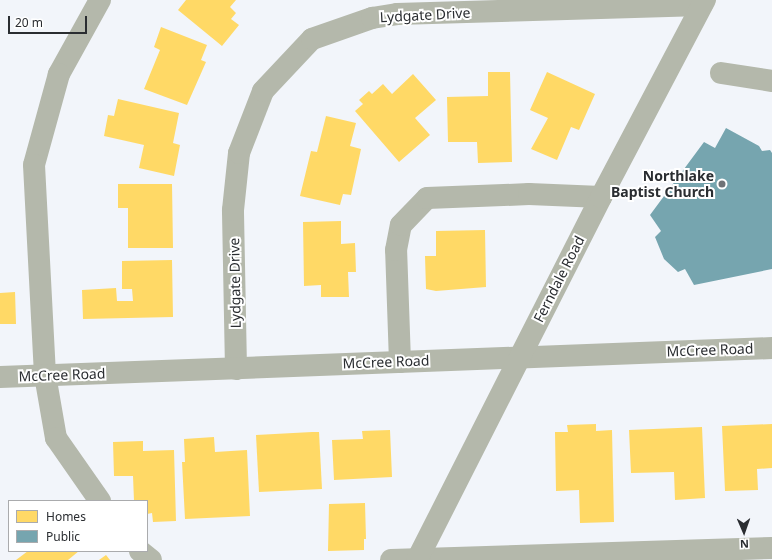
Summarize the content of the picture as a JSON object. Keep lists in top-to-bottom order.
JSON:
{
  "streets": {
    "street": ["Lydgate Drive", "Ferndale Road", "McCree Road"]
  },
  "crossings": [
    ["Lydgate Drive", "Ferndale Road"],
    ["Lydgate Drive", "McCree Road"],
    ["Ferndale Road", "McCree Road"]
  ],
  "places": ["Northlake Baptist Church"],
  "legend": ["Homes", "Public"],
  "scale_bar": "20 m",
  "north": "bottom"
}
